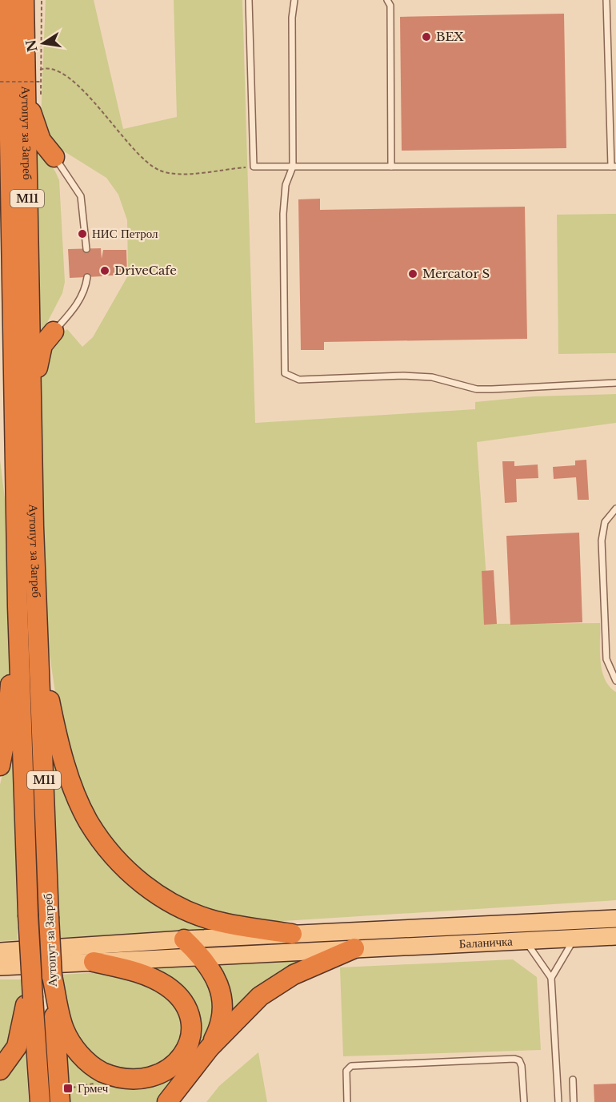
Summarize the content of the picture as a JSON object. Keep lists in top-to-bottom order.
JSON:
{
  "streets": {
    "highway": ["Аутопут за Загреб", "M11"],
    "main road": ["Баланичка"]
  },
  "places": {
    "other": [
      "BEX",
      "НИС Петрол",
      "DriveCafe",
      "Mercator S"
    ],
    "transit": ["Грмеч"]
  },
  "north": "left"
}
